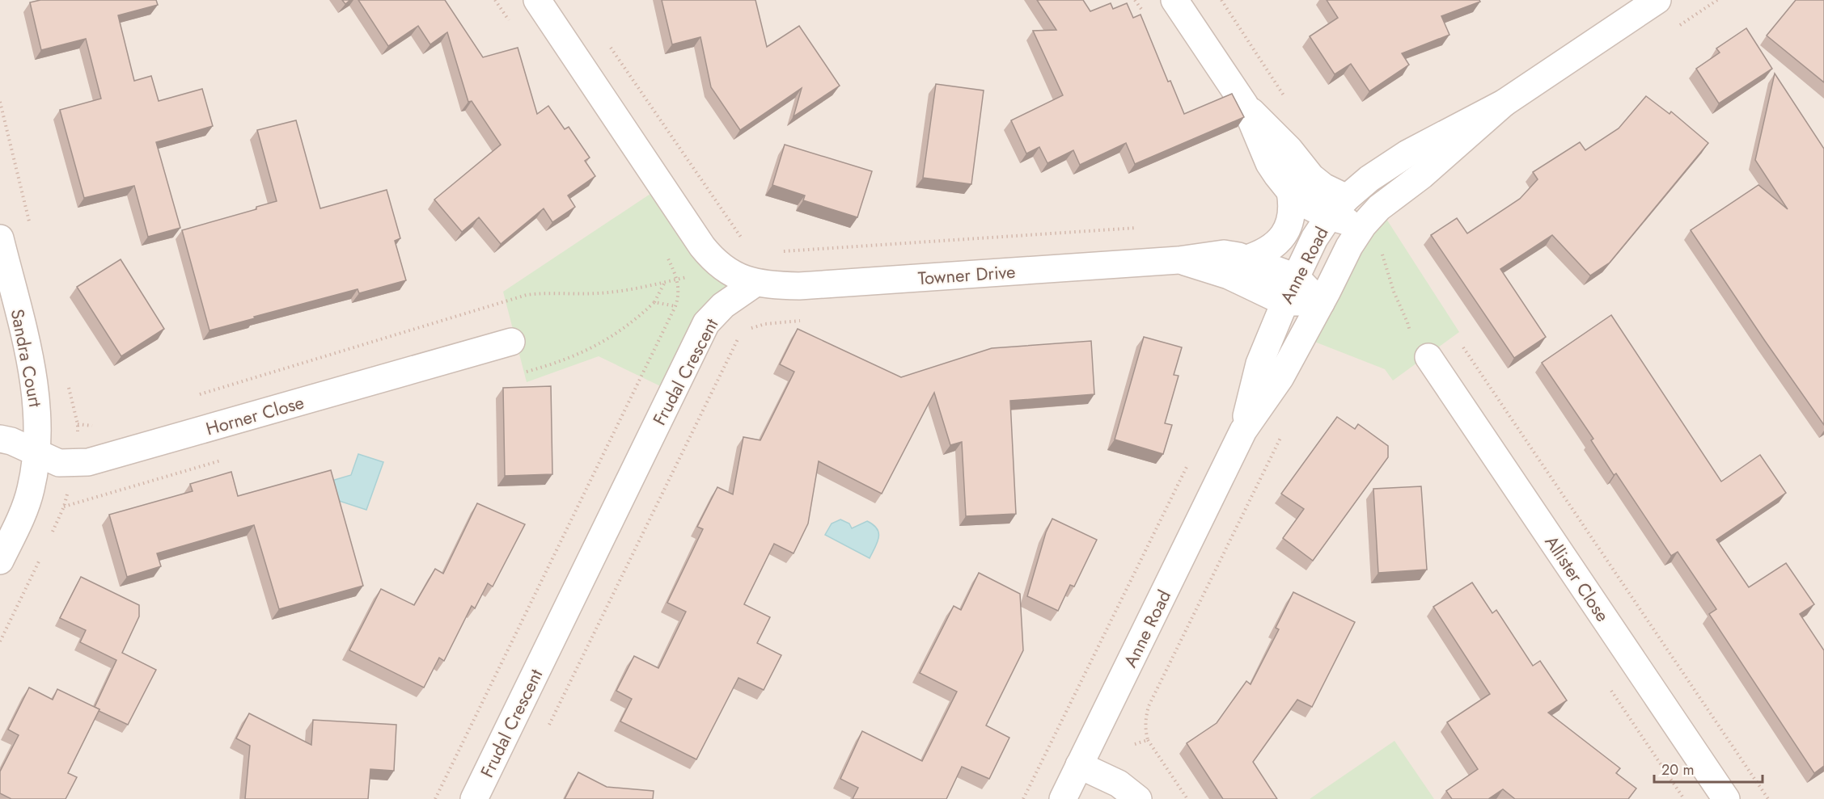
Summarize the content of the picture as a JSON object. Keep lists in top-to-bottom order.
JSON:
{
  "streets": {
    "street": [
      "Anne Road",
      "Towner Drive",
      "Sandra Court",
      "Frudal Crescent",
      "Horner Close",
      "Allister Close"
    ]
  },
  "crossings": [
    ["Anne Road", "Towner Drive"],
    ["Towner Drive", "Frudal Crescent"],
    ["Sandra Court", "Horner Close"]
  ],
  "scale_bar": "20 m"
}
